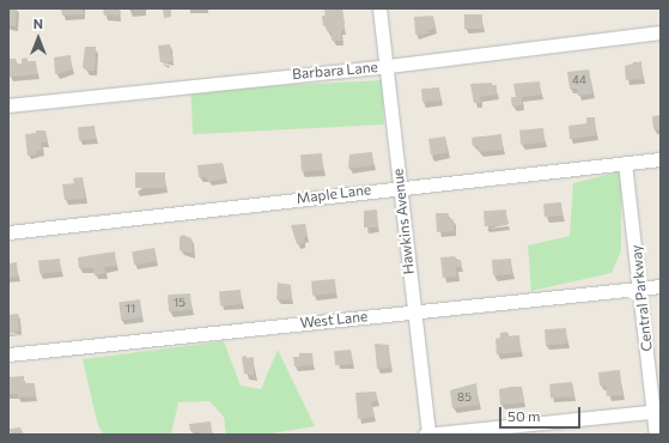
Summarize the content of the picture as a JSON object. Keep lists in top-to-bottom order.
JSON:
{
  "streets": {
    "street": [
      "Barbara Lane",
      "Maple Lane",
      "Hawkins Avenue",
      "Central Parkway",
      "West Lane"
    ]
  },
  "crossings": [
    ["Barbara Lane", "Hawkins Avenue"],
    ["Maple Lane", "Hawkins Avenue"],
    ["Maple Lane", "Central Parkway"],
    ["Hawkins Avenue", "West Lane"],
    ["Central Parkway", "West Lane"]
  ],
  "house_numbers": [
    "44",
    "15",
    "11",
    "85"
  ],
  "scale_bar": "50 m",
  "north": "top"
}
